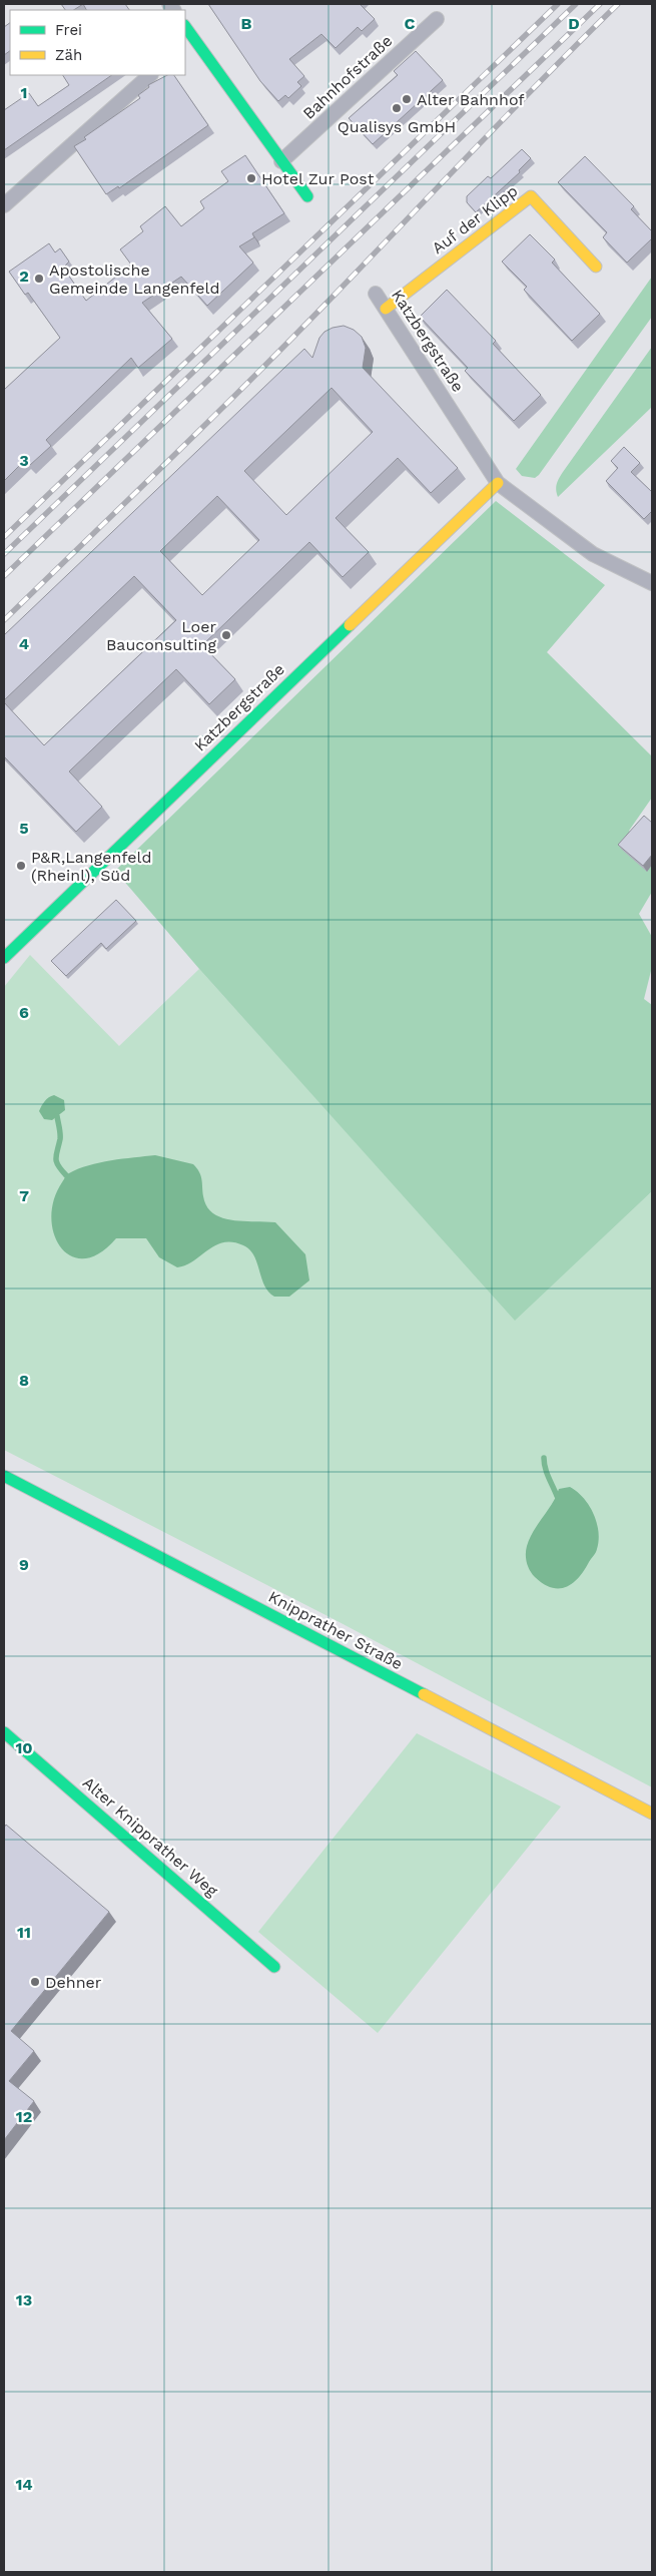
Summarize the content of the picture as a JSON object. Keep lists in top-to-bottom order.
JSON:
{
  "streets": {
    "street": [
      "Bahnhofstraße",
      "Auf der Klipp",
      "Katzbergstraße",
      "Knipprather Straße",
      "Alter Knipprather Weg"
    ]
  },
  "crossings": [
    ["Auf der Klipp", "Katzbergstraße"]
  ],
  "places": [
    "Alter Bahnhof",
    "Qualisys GmbH",
    "Hotel Zur Post",
    "Apostolische Gemeinde Langenfeld",
    "Loer Bauconsulting",
    "P&R,Langenfeld (Rheinl), Süd",
    "Dehner"
  ],
  "legend": ["Frei", "Zäh"],
  "grid": {
    "columns": ["B", "C", "D"],
    "rows": [
      "1",
      "2",
      "3",
      "4",
      "5",
      "6",
      "7",
      "8",
      "9",
      "10",
      "11",
      "12",
      "13",
      "14"
    ]
  }
}
